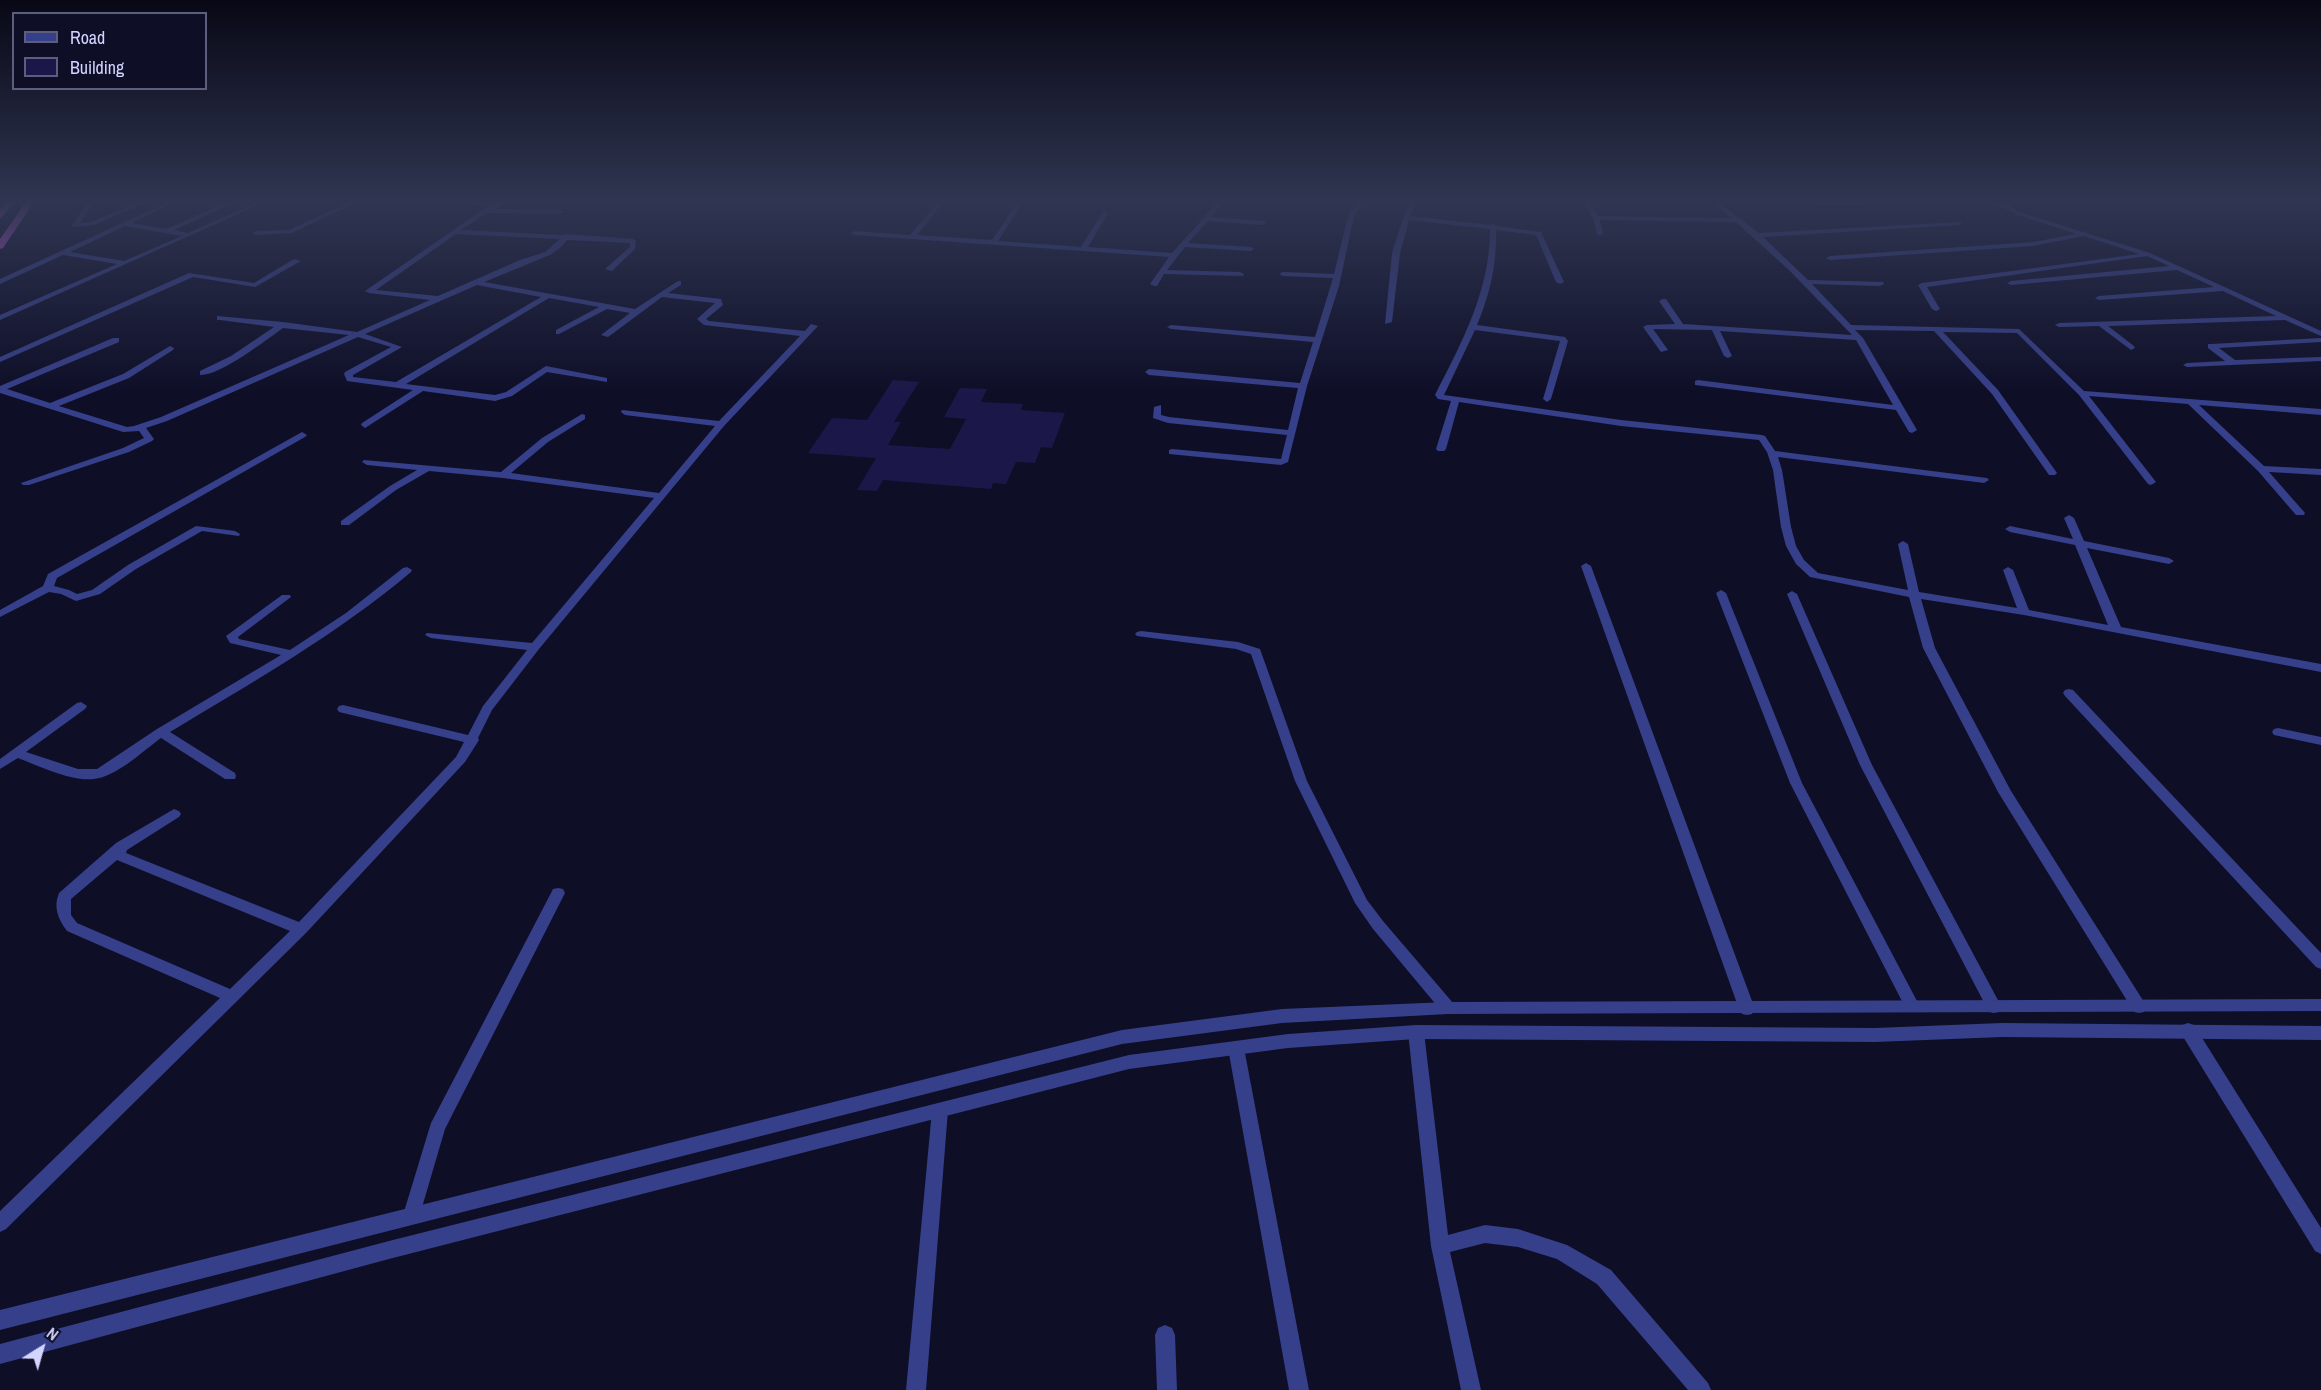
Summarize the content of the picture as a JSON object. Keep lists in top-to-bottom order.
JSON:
{
  "legend": ["Road", "Building"],
  "north": "top right"
}
